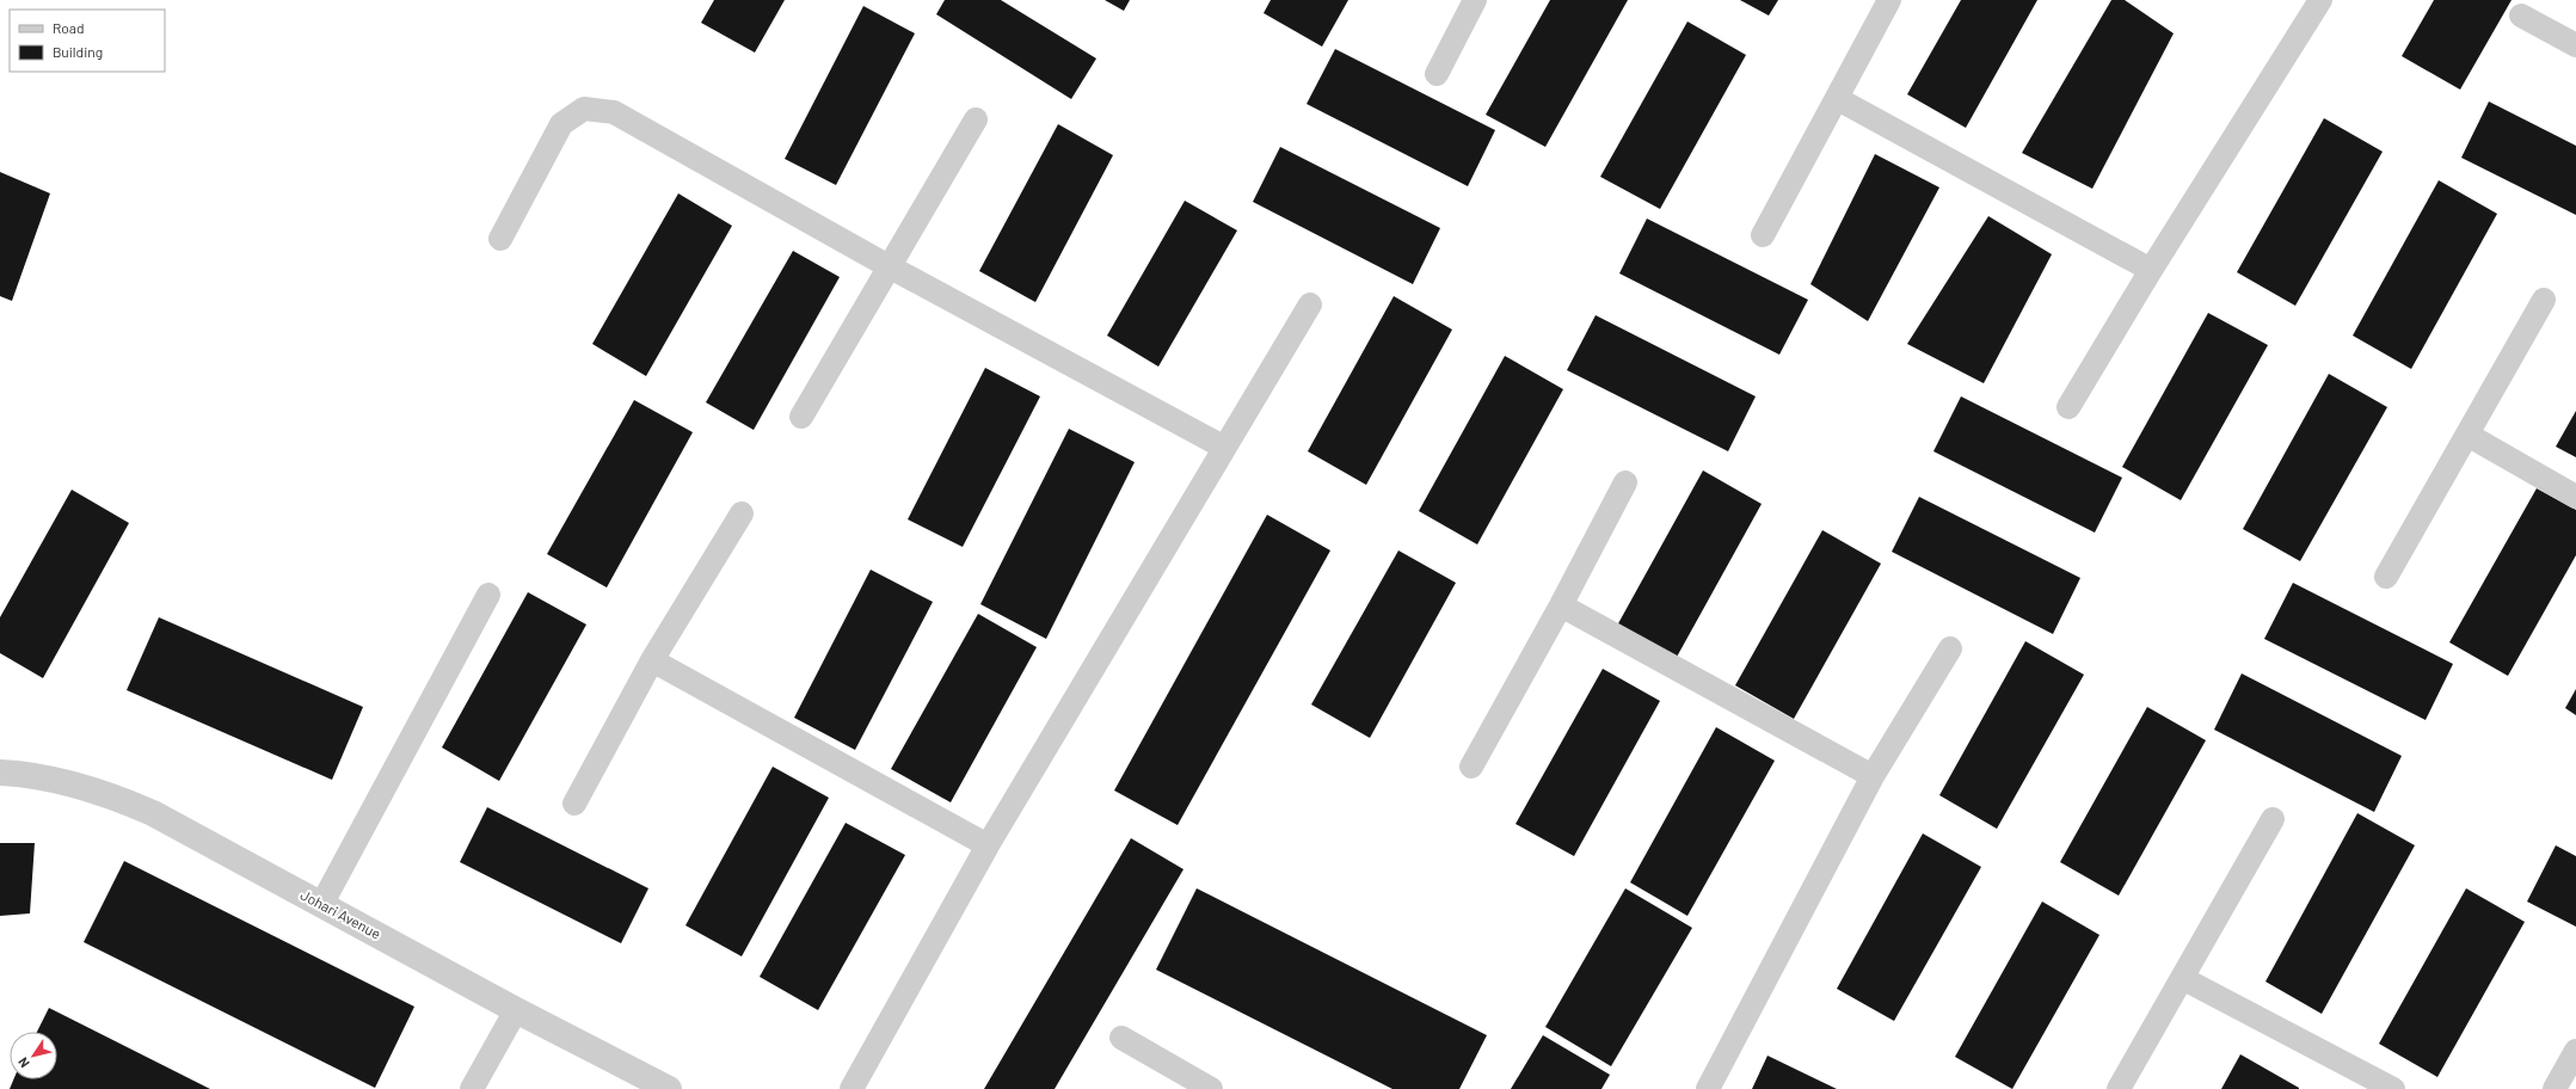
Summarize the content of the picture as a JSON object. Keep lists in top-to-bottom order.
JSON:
{
  "streets": {
    "street": ["Johari Avenue"]
  },
  "legend": ["Road", "Building"],
  "north": "bottom left"
}
